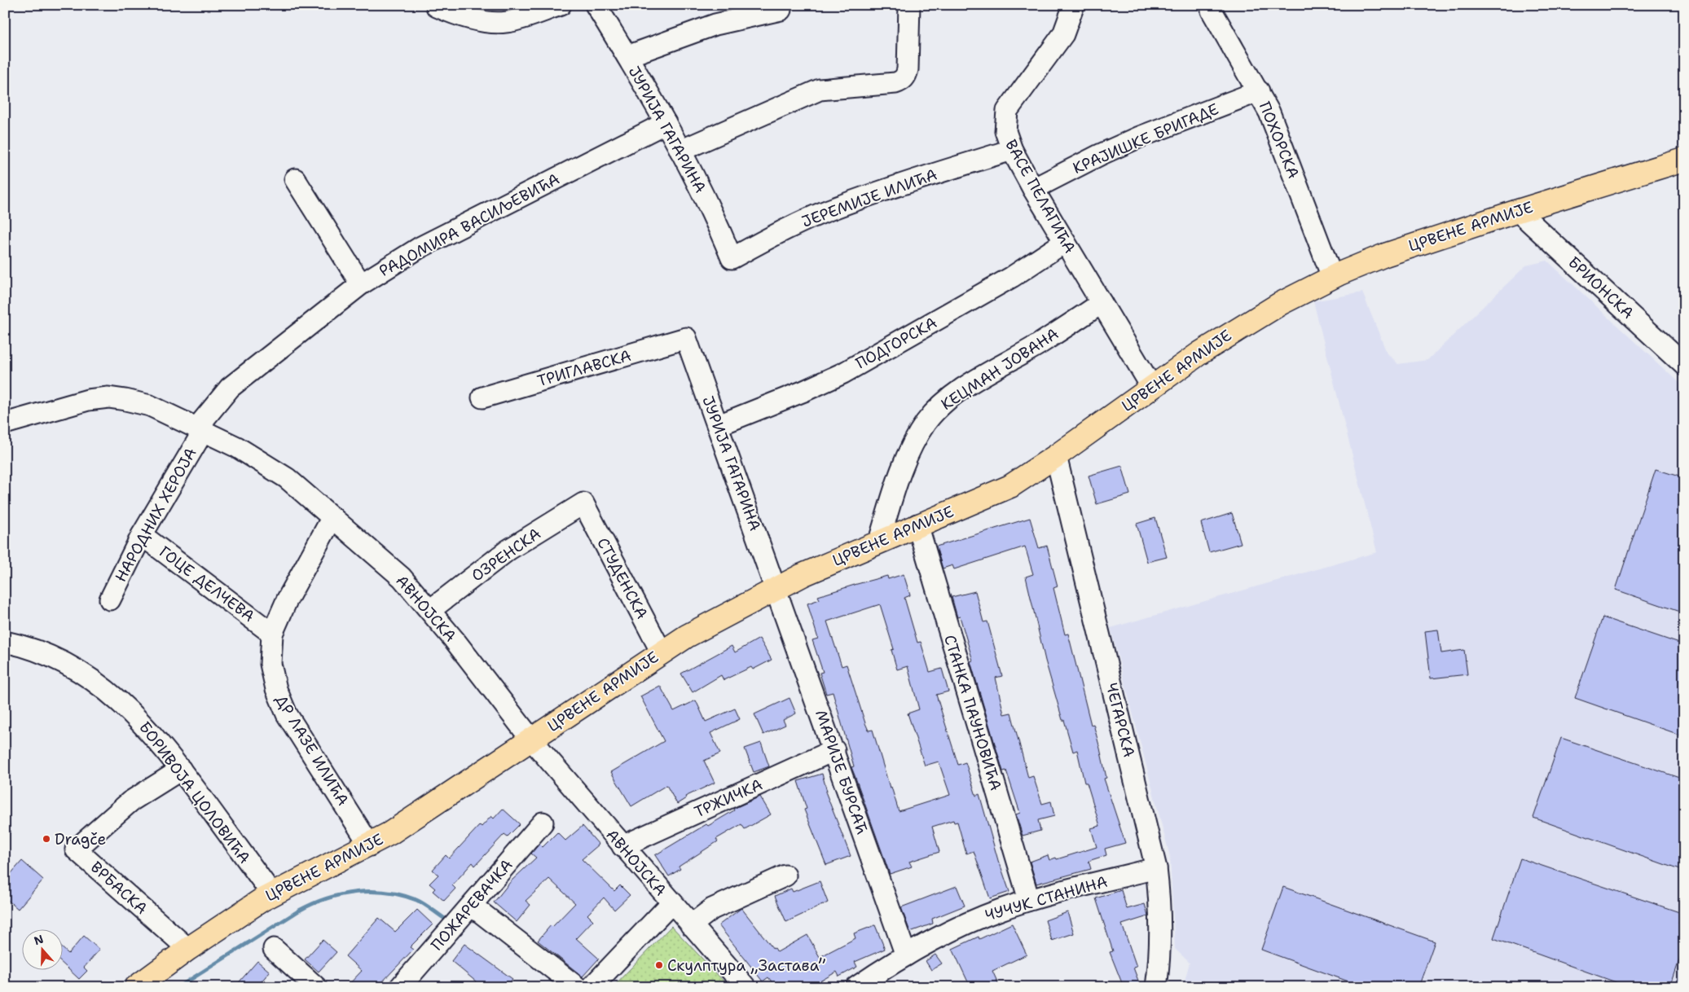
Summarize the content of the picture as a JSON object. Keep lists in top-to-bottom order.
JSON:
{
  "streets": {
    "main road": ["ЦРВЕНЕ АРМИЈЕ"],
    "street": [
      "ЈУРИЈА ГАГАРИНА",
      "КРАЈИШКЕ БРИГАДЕ",
      "ПОХОРСКА",
      "ВАСЕ ПЕЛАГИЋА",
      "ЈЕРЕМИЈЕ ИЛИЋА",
      "РАДОМИРА ВАСИЉЕВИЋА",
      "БРИОНСКА",
      "ПОДГОРСКА",
      "ТРИГЛАВСКА",
      "КЕЦМАН ЈОВАНА",
      "НАРОДНИХ ХЕРОЈА",
      "ОЗРЕНСКА",
      "СТУДЕНСКА",
      "ГОЦЕ ДЕЛЧЕВА",
      "АВНОЈСКА",
      "СТАНКА ПАУНОВИЋА",
      "ЧЕГАРСКА",
      "ДР ЛАЗЕ ИЛИЋА",
      "МАРИЈЕ БУРСАЋ",
      "БОРИВОЈА ЦОЛОВИЋА",
      "ТРЖИЧКА",
      "ВРБАСКА",
      "ЧУЧУК СТАНИНА",
      "ПОЖАРЕВАЧКА"
    ]
  },
  "crossings": [
    ["ЈУРИЈА ГАГАРИНА", "ЈЕРЕМИЈЕ ИЛИЋА"],
    ["ЈУРИЈА ГАГАРИНА", "РАДОМИРА ВАСИЉЕВИЋА"],
    ["ЈУРИЈА ГАГАРИНА", "ЦРВЕНЕ АРМИЈЕ"],
    ["ЈУРИЈА ГАГАРИНА", "ПОДГОРСКА"],
    ["ЈУРИЈА ГАГАРИНА", "ТРИГЛАВСКА"],
    ["ЈУРИЈА ГАГАРИНА", "МАРИЈЕ БУРСАЋ"],
    ["КРАЈИШКЕ БРИГАДЕ", "ПОХОРСКА"],
    ["КРАЈИШКЕ БРИГАДЕ", "ВАСЕ ПЕЛАГИЋА"],
    ["ПОХОРСКА", "ЦРВЕНЕ АРМИЈЕ"],
    ["ВАСЕ ПЕЛАГИЋА", "ЈЕРЕМИЈЕ ИЛИЋА"],
    ["ВАСЕ ПЕЛАГИЋА", "ЦРВЕНЕ АРМИЈЕ"],
    ["ВАСЕ ПЕЛАГИЋА", "ПОДГОРСКА"],
    ["ВАСЕ ПЕЛАГИЋА", "КЕЦМАН ЈОВАНА"],
    ["РАДОМИРА ВАСИЉЕВИЋА", "НАРОДНИХ ХЕРОЈА"],
    ["РАДОМИРА ВАСИЉЕВИЋА", "АВНОЈСКА"],
    ["ЦРВЕНЕ АРМИЈЕ", "БРИОНСКА"],
    ["ЦРВЕНЕ АРМИЈЕ", "КЕЦМАН ЈОВАНА"],
    ["ЦРВЕНЕ АРМИЈЕ", "СТУДЕНСКА"],
    ["ЦРВЕНЕ АРМИЈЕ", "АВНОЈСКА"],
    ["ЦРВЕНЕ АРМИЈЕ", "СТАНКА ПАУНОВИЋА"],
    ["ЦРВЕНЕ АРМИЈЕ", "ЧЕГАРСКА"],
    ["ЦРВЕНЕ АРМИЈЕ", "ДР ЛАЗЕ ИЛИЋА"],
    ["ЦРВЕНЕ АРМИЈЕ", "МАРИЈЕ БУРСАЋ"],
    ["ЦРВЕНЕ АРМИЈЕ", "БОРИВОЈА ЦОЛОВИЋА"],
    ["ЦРВЕНЕ АРМИЈЕ", "ВРБАСКА"],
    ["НАРОДНИХ ХЕРОЈА", "ГОЦЕ ДЕЛЧЕВА"],
    ["НАРОДНИХ ХЕРОЈА", "АВНОЈСКА"],
    ["ОЗРЕНСКА", "СТУДЕНСКА"],
    ["ОЗРЕНСКА", "АВНОЈСКА"],
    ["ГОЦЕ ДЕЛЧЕВА", "ДР ЛАЗЕ ИЛИЋА"],
    ["АВНОЈСКА", "ДР ЛАЗЕ ИЛИЋА"],
    ["АВНОЈСКА", "ТРЖИЧКА"],
    ["СТАНКА ПАУНОВИЋА", "ЧУЧУК СТАНИНА"],
    ["ЧЕГАРСКА", "ЧУЧУК СТАНИНА"],
    ["МАРИЈЕ БУРСАЋ", "ТРЖИЧКА"],
    ["МАРИЈЕ БУРСАЋ", "ЧУЧУК СТАНИНА"],
    ["БОРИВОЈА ЦОЛОВИЋА", "ВРБАСКА"]
  ],
  "places": ["Dragče", "Скулптура „Застава”"],
  "north": "top"
}
